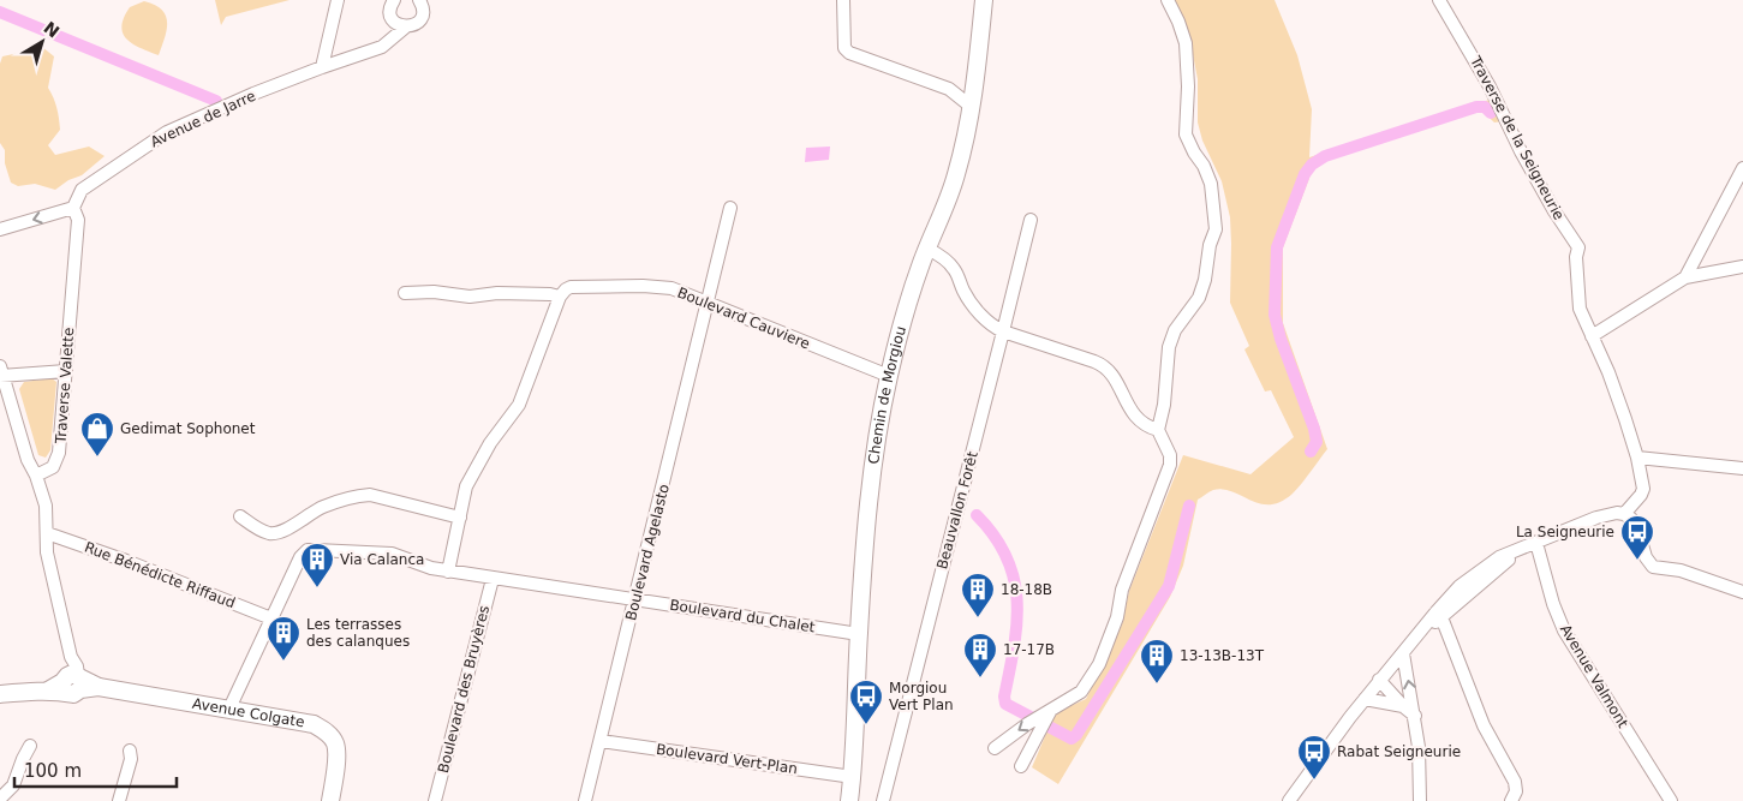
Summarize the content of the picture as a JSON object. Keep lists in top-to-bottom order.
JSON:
{
  "streets": {
    "street": [
      "Avenue de Jarre",
      "Traverse de la Seigneurie",
      "Boulevard Cauviere",
      "Traverse Valette",
      "Chemin de Morgiou",
      "Beauvallon Forêt",
      "Boulevard Agelasto",
      "Rue Bénédicte Riffaud",
      "Boulevard du Chalet",
      "Avenue Valmont",
      "Boulevard des Bruyères",
      "Avenue Colgate",
      "Boulevard Vert-Plan"
    ]
  },
  "crossings": [
    ["Avenue de Jarre", "Traverse Valette"],
    ["Boulevard Cauviere", "Chemin de Morgiou"],
    ["Boulevard Cauviere", "Boulevard Agelasto"],
    ["Chemin de Morgiou", "Boulevard du Chalet"],
    ["Chemin de Morgiou", "Boulevard Vert-Plan"],
    ["Boulevard Agelasto", "Boulevard du Chalet"],
    ["Boulevard Agelasto", "Boulevard Vert-Plan"],
    ["Rue Bénédicte Riffaud", "Boulevard du Chalet"],
    ["Boulevard du Chalet", "Boulevard des Bruyères"]
  ],
  "places": {
    "shop": ["Gedimat Sophonet"],
    "bus stop": ["La Seigneurie", "Morgiou Vert Plan", "Rabat Seigneurie"],
    "building": [
      "Via Calanca",
      "18-18B",
      "Les terrasses des calanques",
      "17-17B",
      "13-13B-13T"
    ]
  },
  "scale_bar": "100 m",
  "north": "top right"
}
